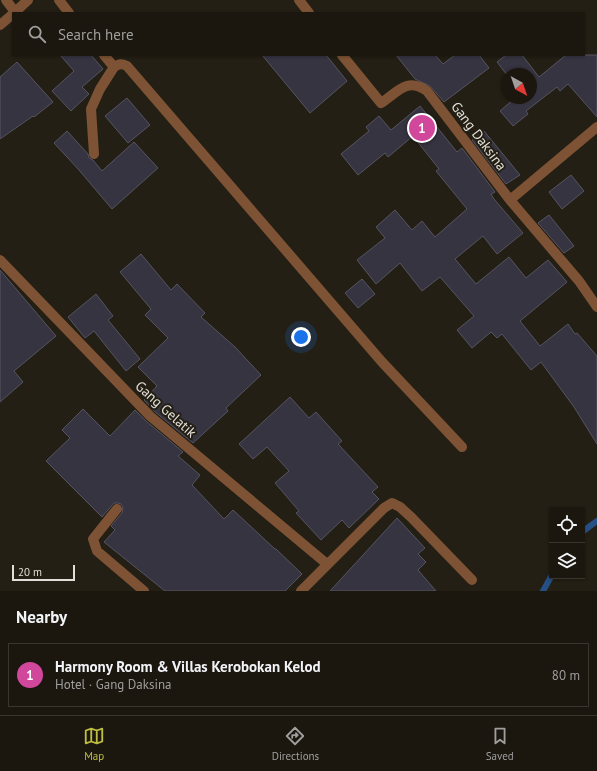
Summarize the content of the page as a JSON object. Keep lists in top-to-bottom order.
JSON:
{
  "streets": {
    "street": ["Gang Daksina", "Gang Gelatik"]
  },
  "scale_bar": "20 m",
  "north": "bottom right",
  "page": {
    "search": "Search here",
    "pins": "1",
    "scale": "20 m",
    "heading": "Nearby",
    "list": [
      {
        "mark": "1",
        "name": "Harmony Room & Villas Kerobokan Kelod",
        "note": "Hotel · Gang Daksina",
        "value": "80 m"
      }
    ],
    "nav": ["Map", "Directions", "Saved"]
  }
}
